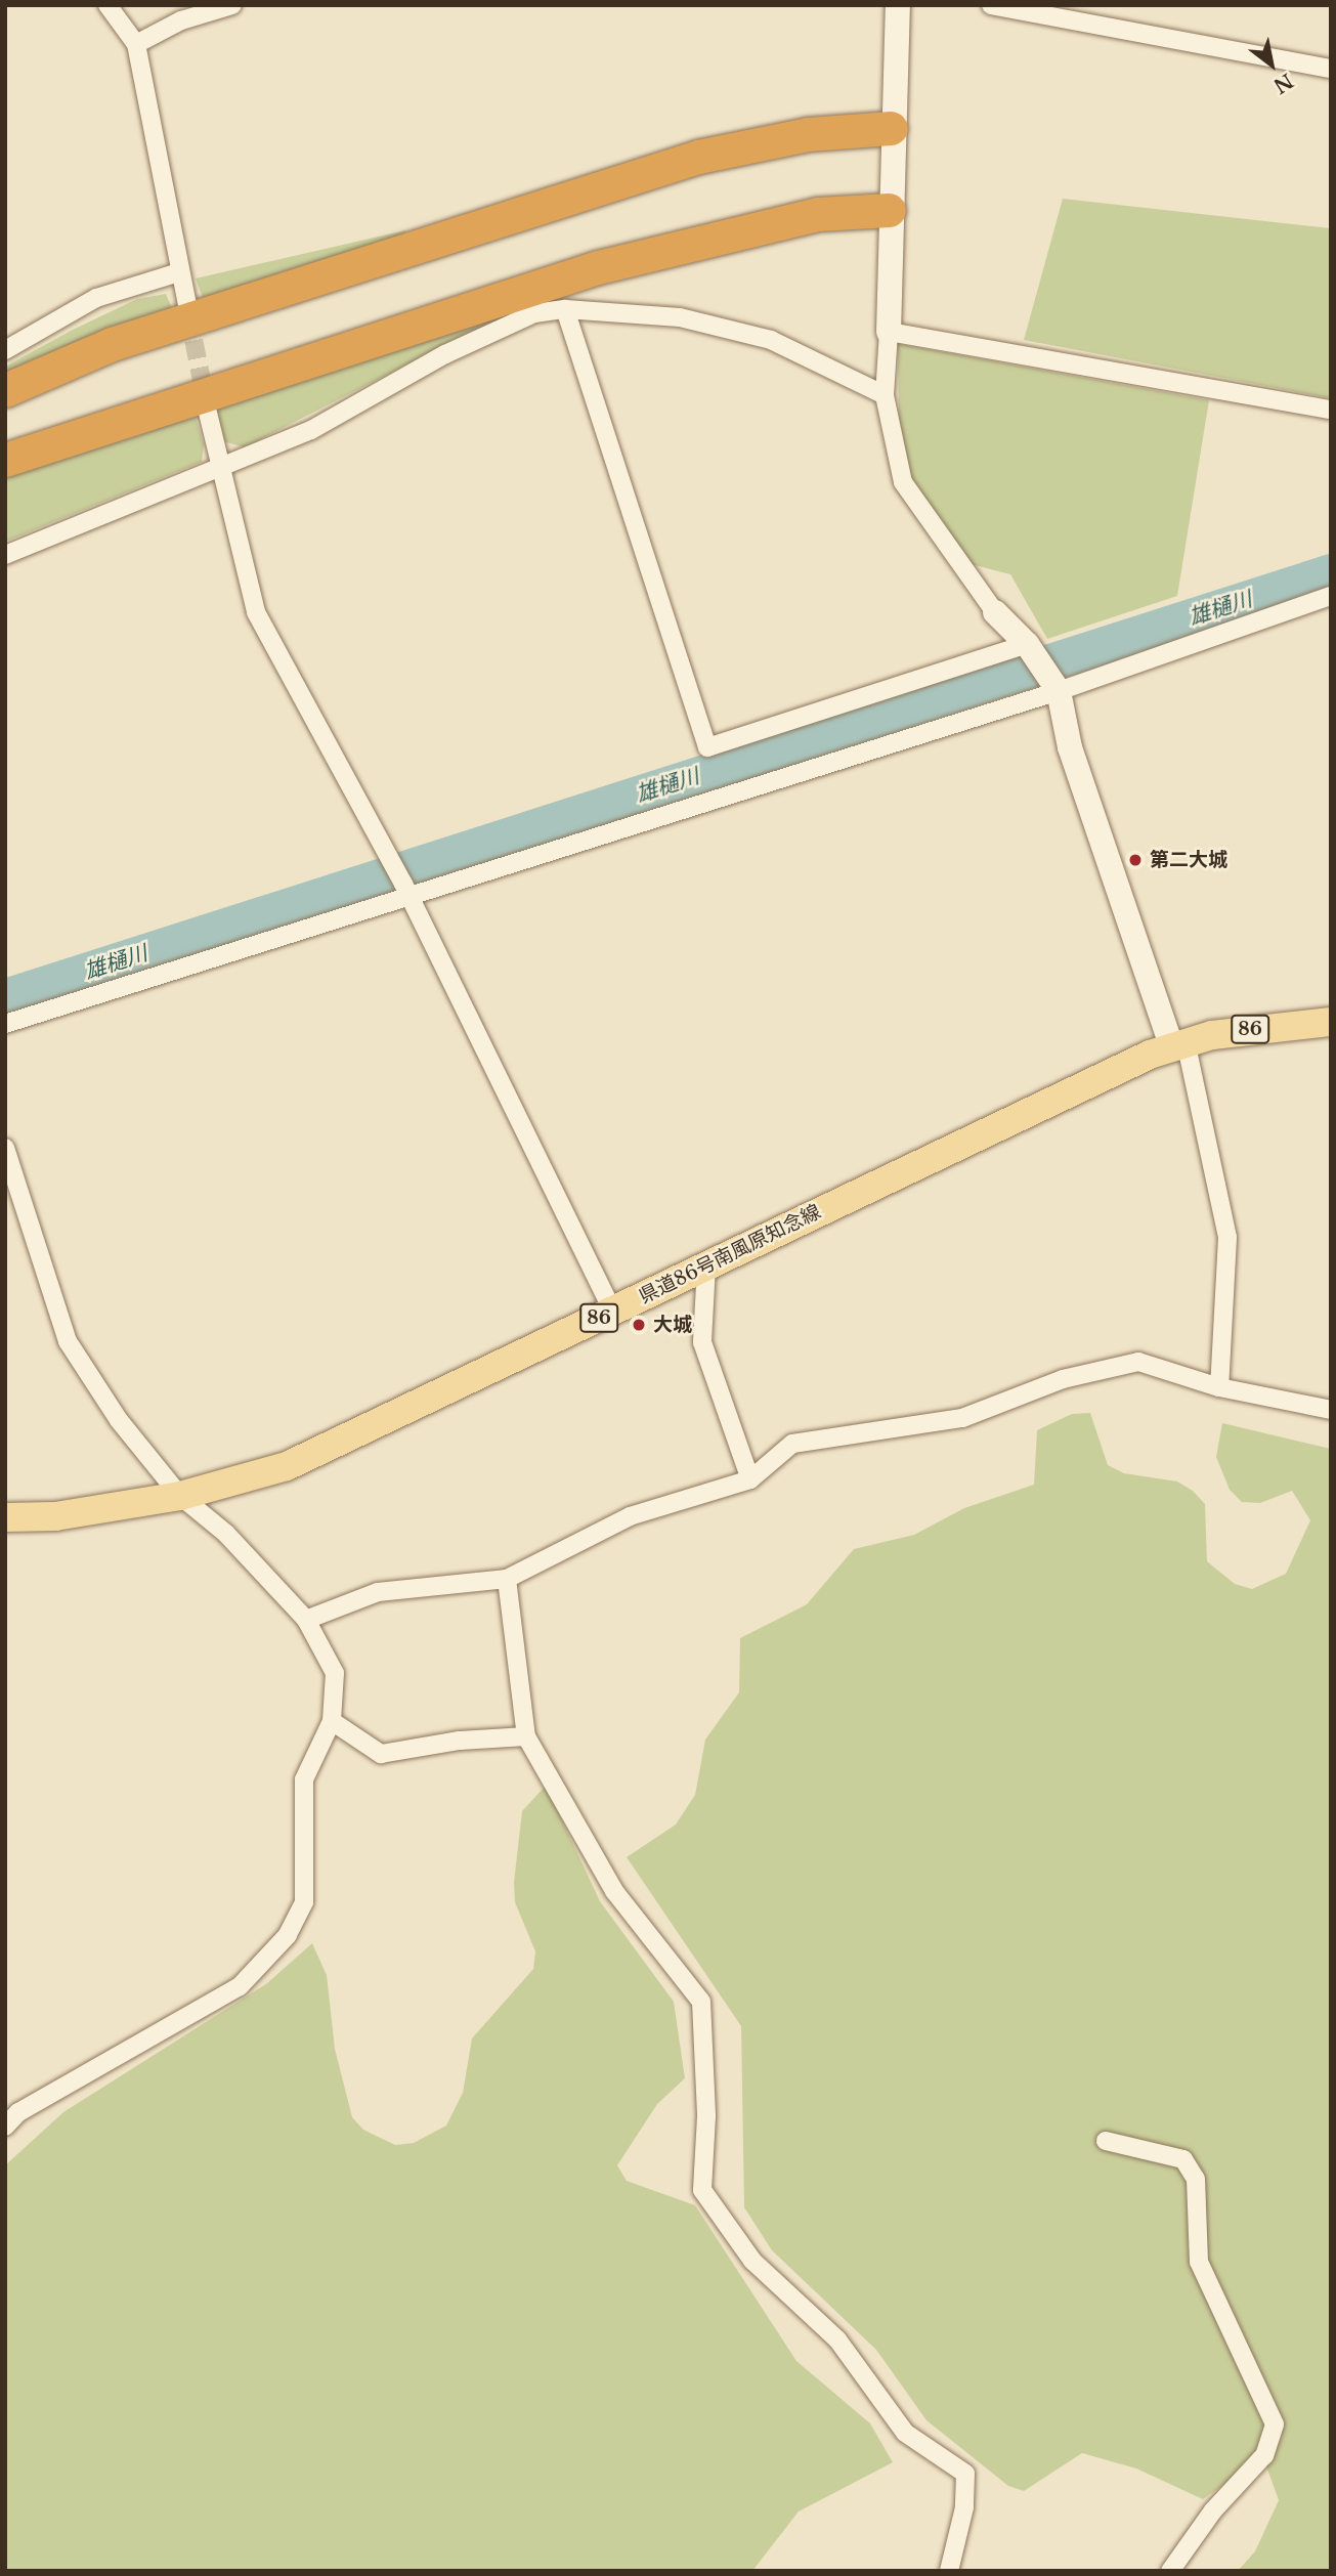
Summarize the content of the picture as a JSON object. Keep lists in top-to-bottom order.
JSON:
{
  "streets": {
    "main road": ["86", "県道86号南風原知念線"]
  },
  "water": ["雄樋川"],
  "places": ["第二大城", "大城"],
  "north": "bottom right"
}
